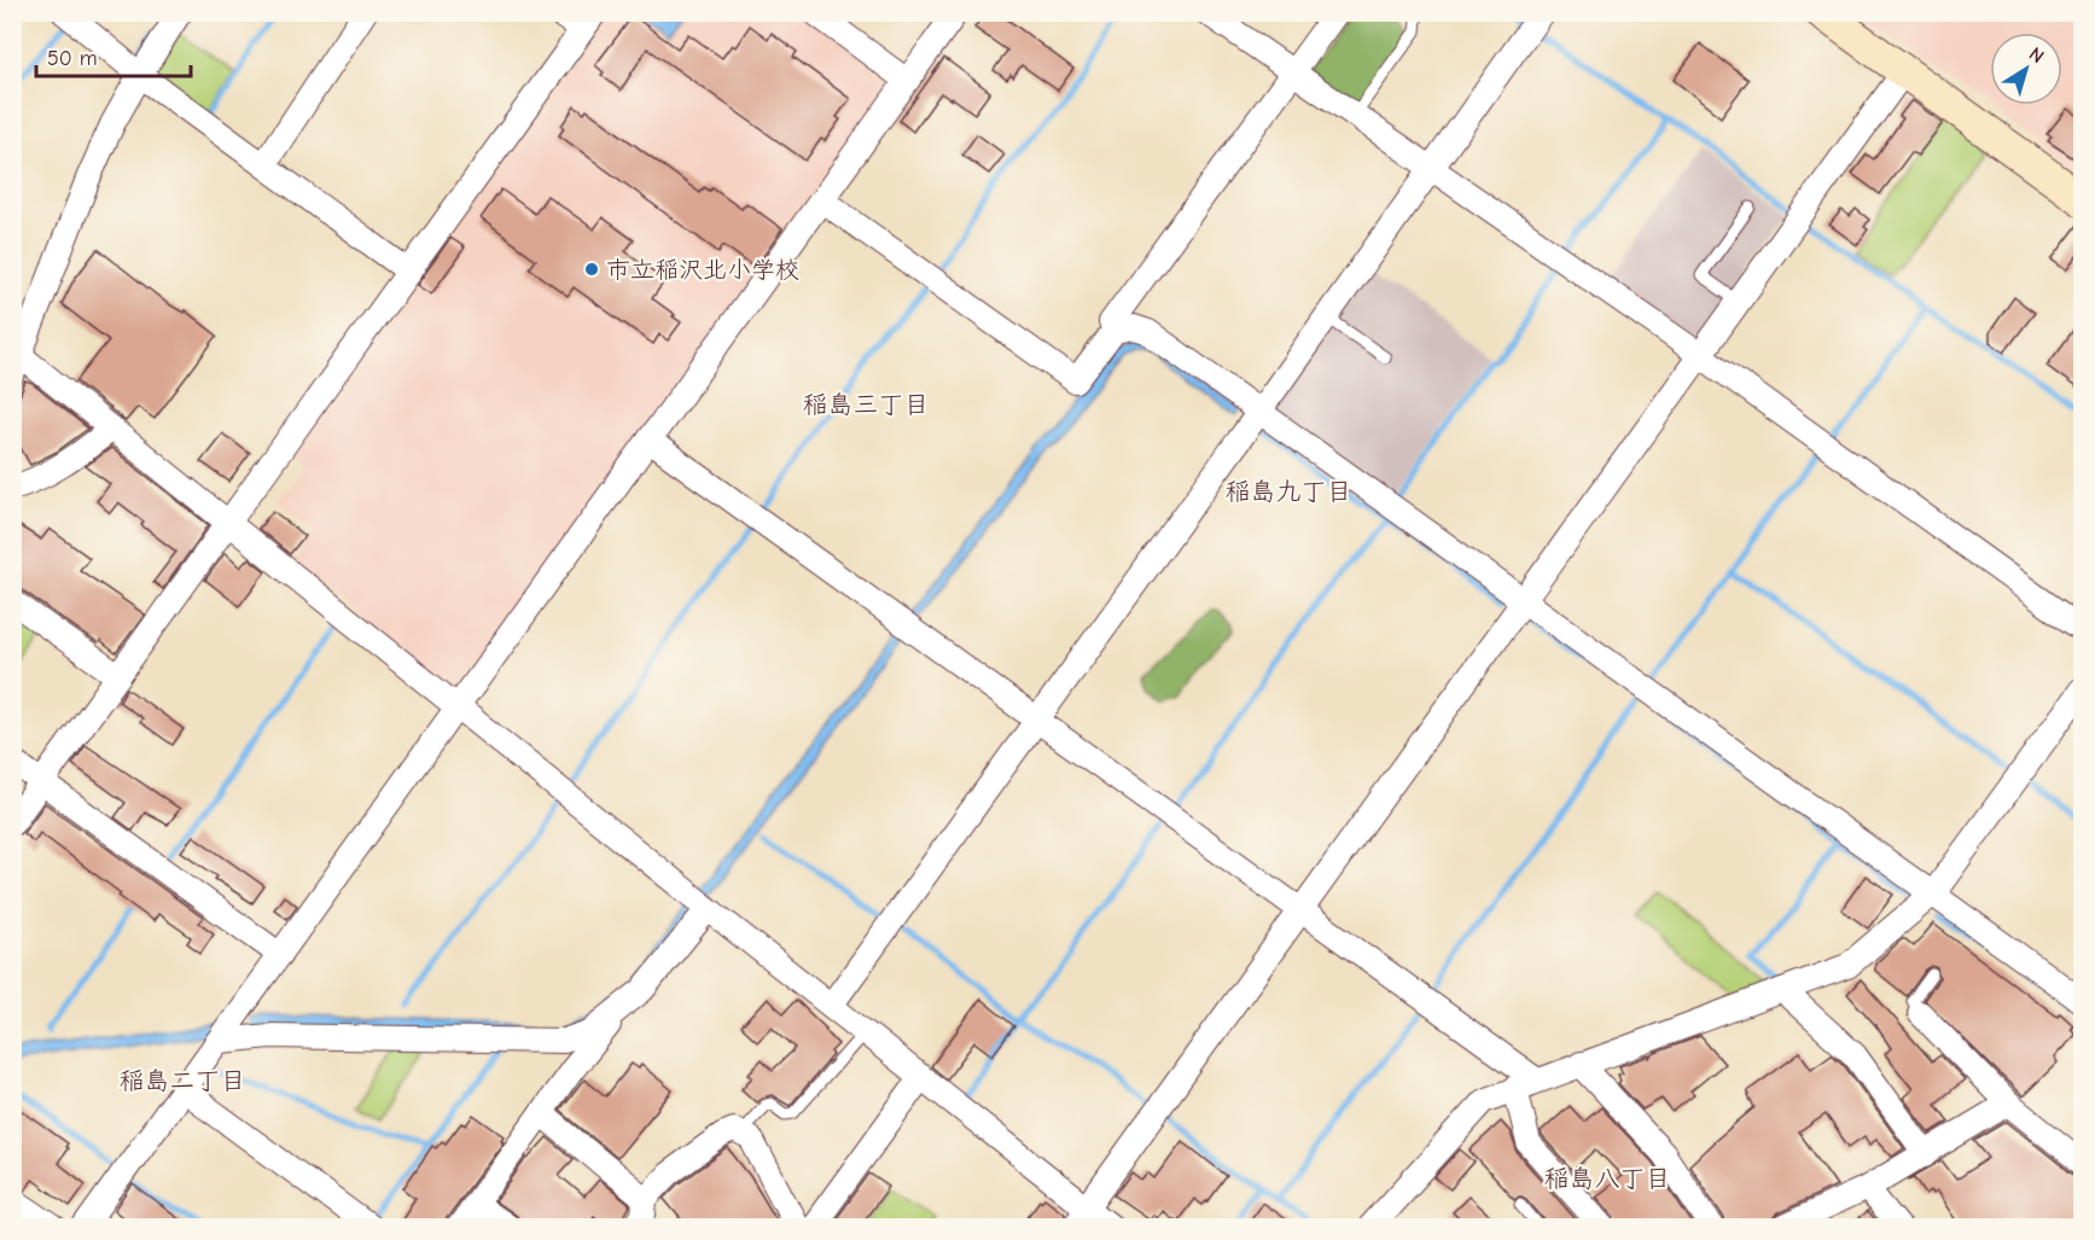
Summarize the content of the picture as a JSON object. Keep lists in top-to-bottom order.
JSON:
{
  "districts": [
    "稲島三丁目",
    "稲島九丁目",
    "稲島二丁目",
    "稲島八丁目"
  ],
  "places": ["市立稲沢北小学校"],
  "scale_bar": "50 m",
  "north": "top right"
}
